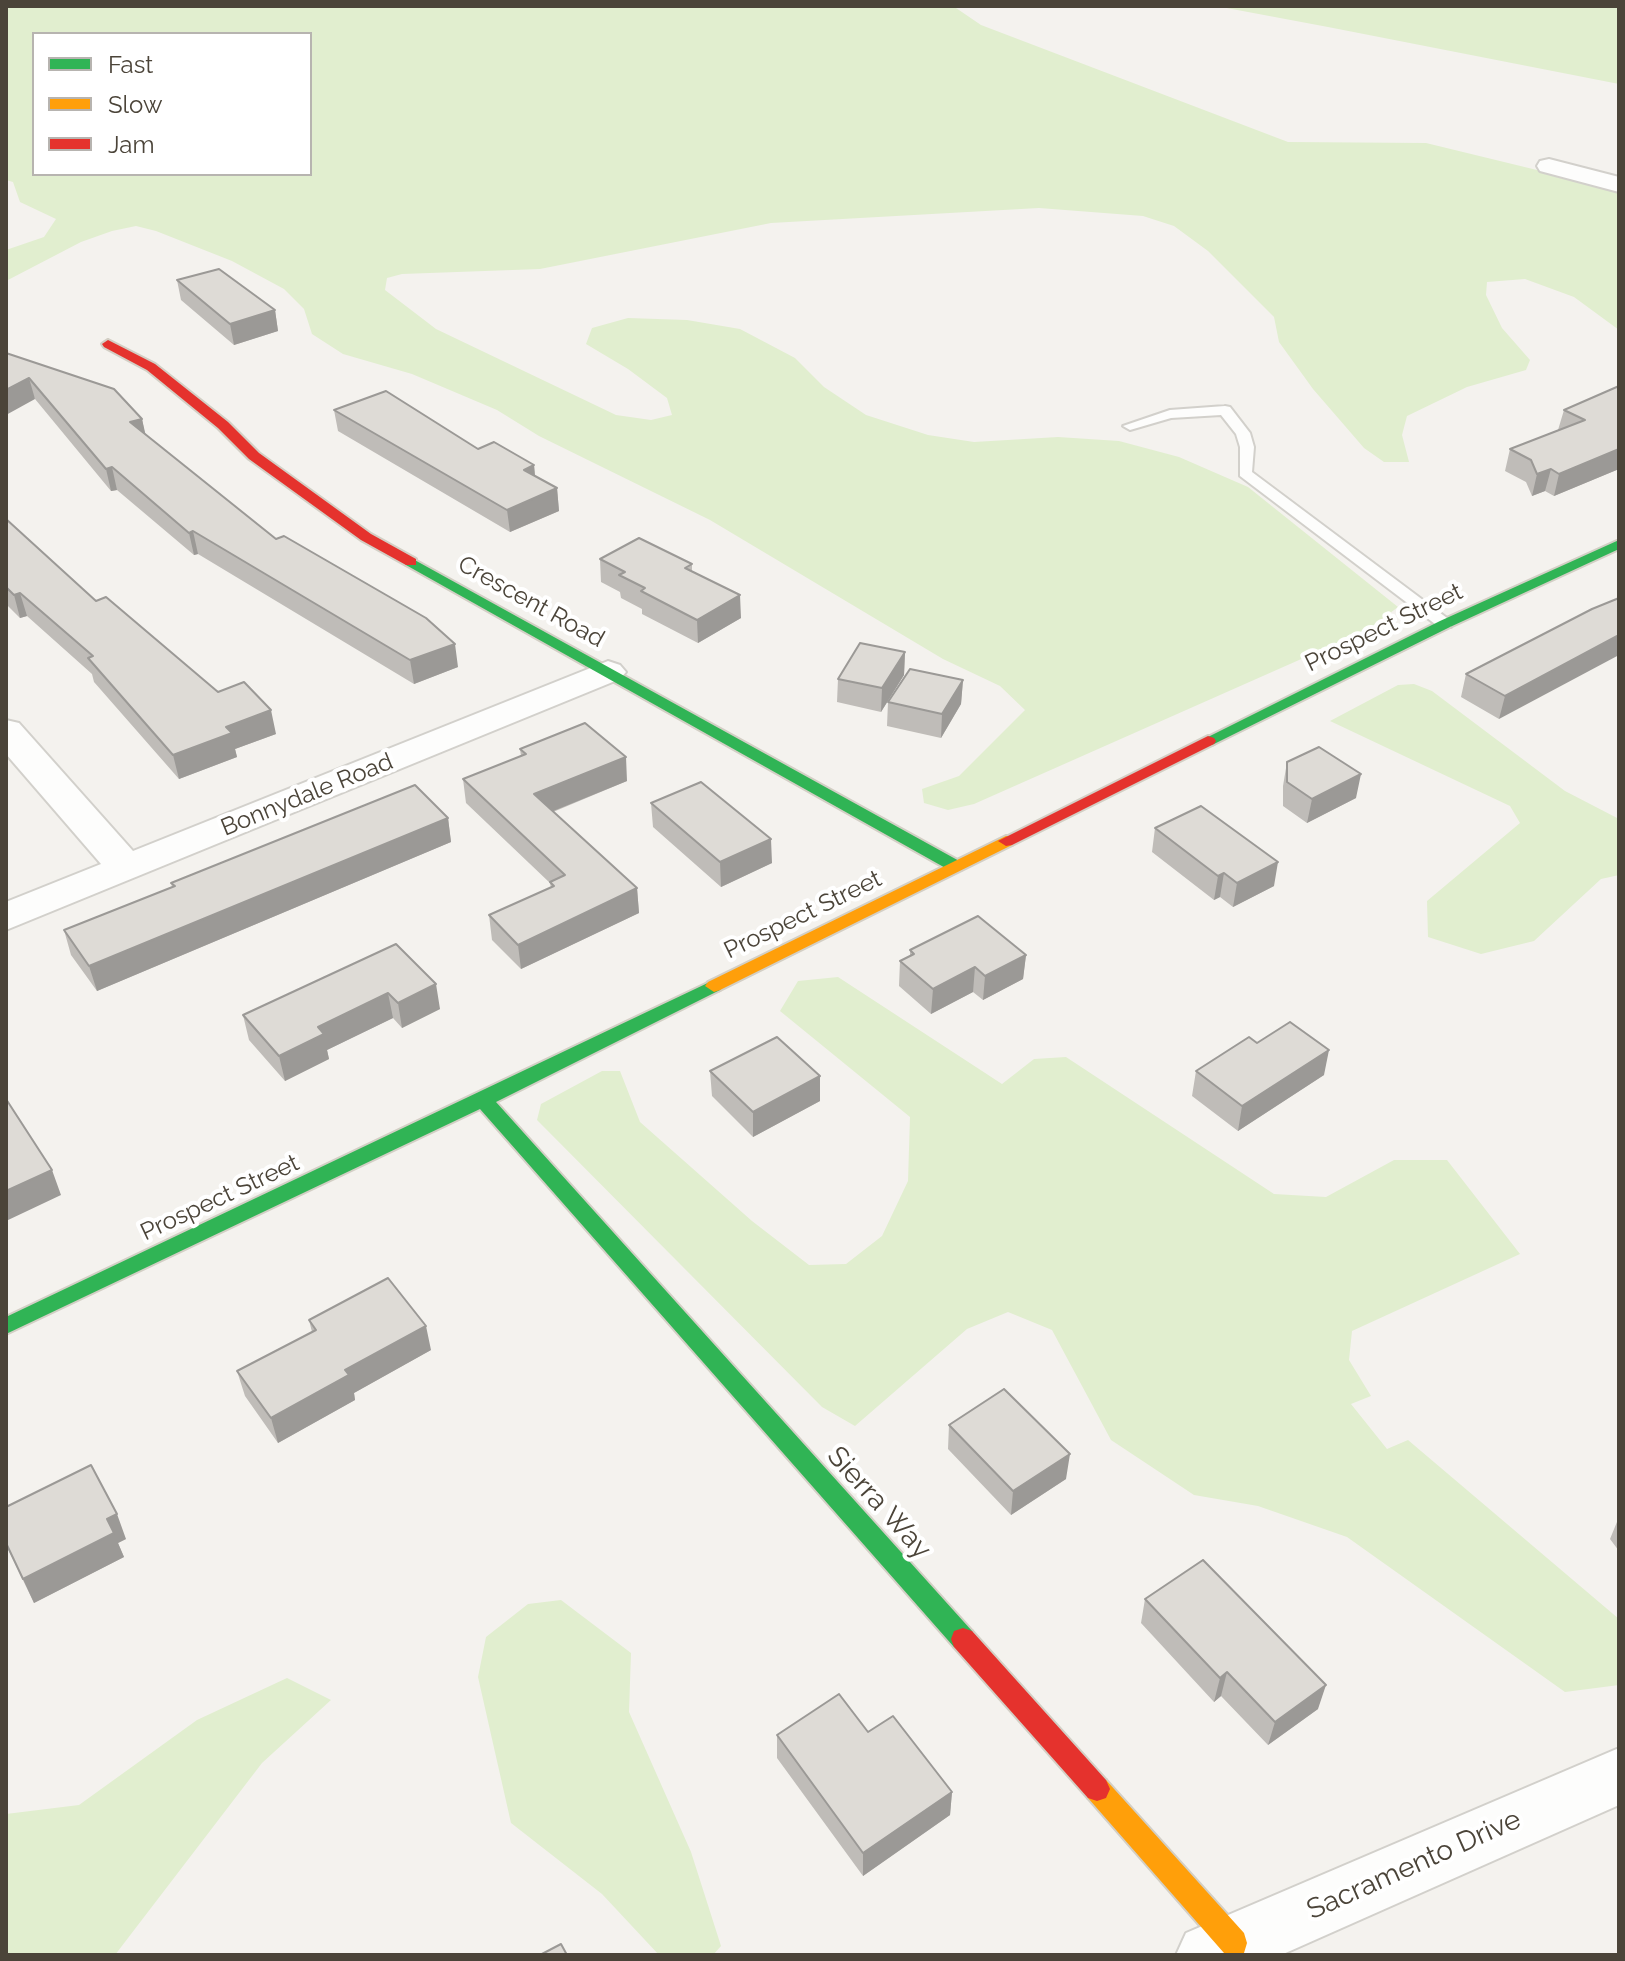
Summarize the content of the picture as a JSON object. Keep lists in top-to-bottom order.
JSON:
{
  "streets": {
    "street": [
      "Crescent Road",
      "Prospect Street",
      "Bonnydale Road",
      "Sierra Way",
      "Sacramento Drive"
    ]
  },
  "crossings": [
    ["Crescent Road", "Prospect Street"],
    ["Crescent Road", "Bonnydale Road"],
    ["Prospect Street", "Sierra Way"],
    ["Sierra Way", "Sacramento Drive"]
  ],
  "legend": ["Fast", "Slow", "Jam"]
}
